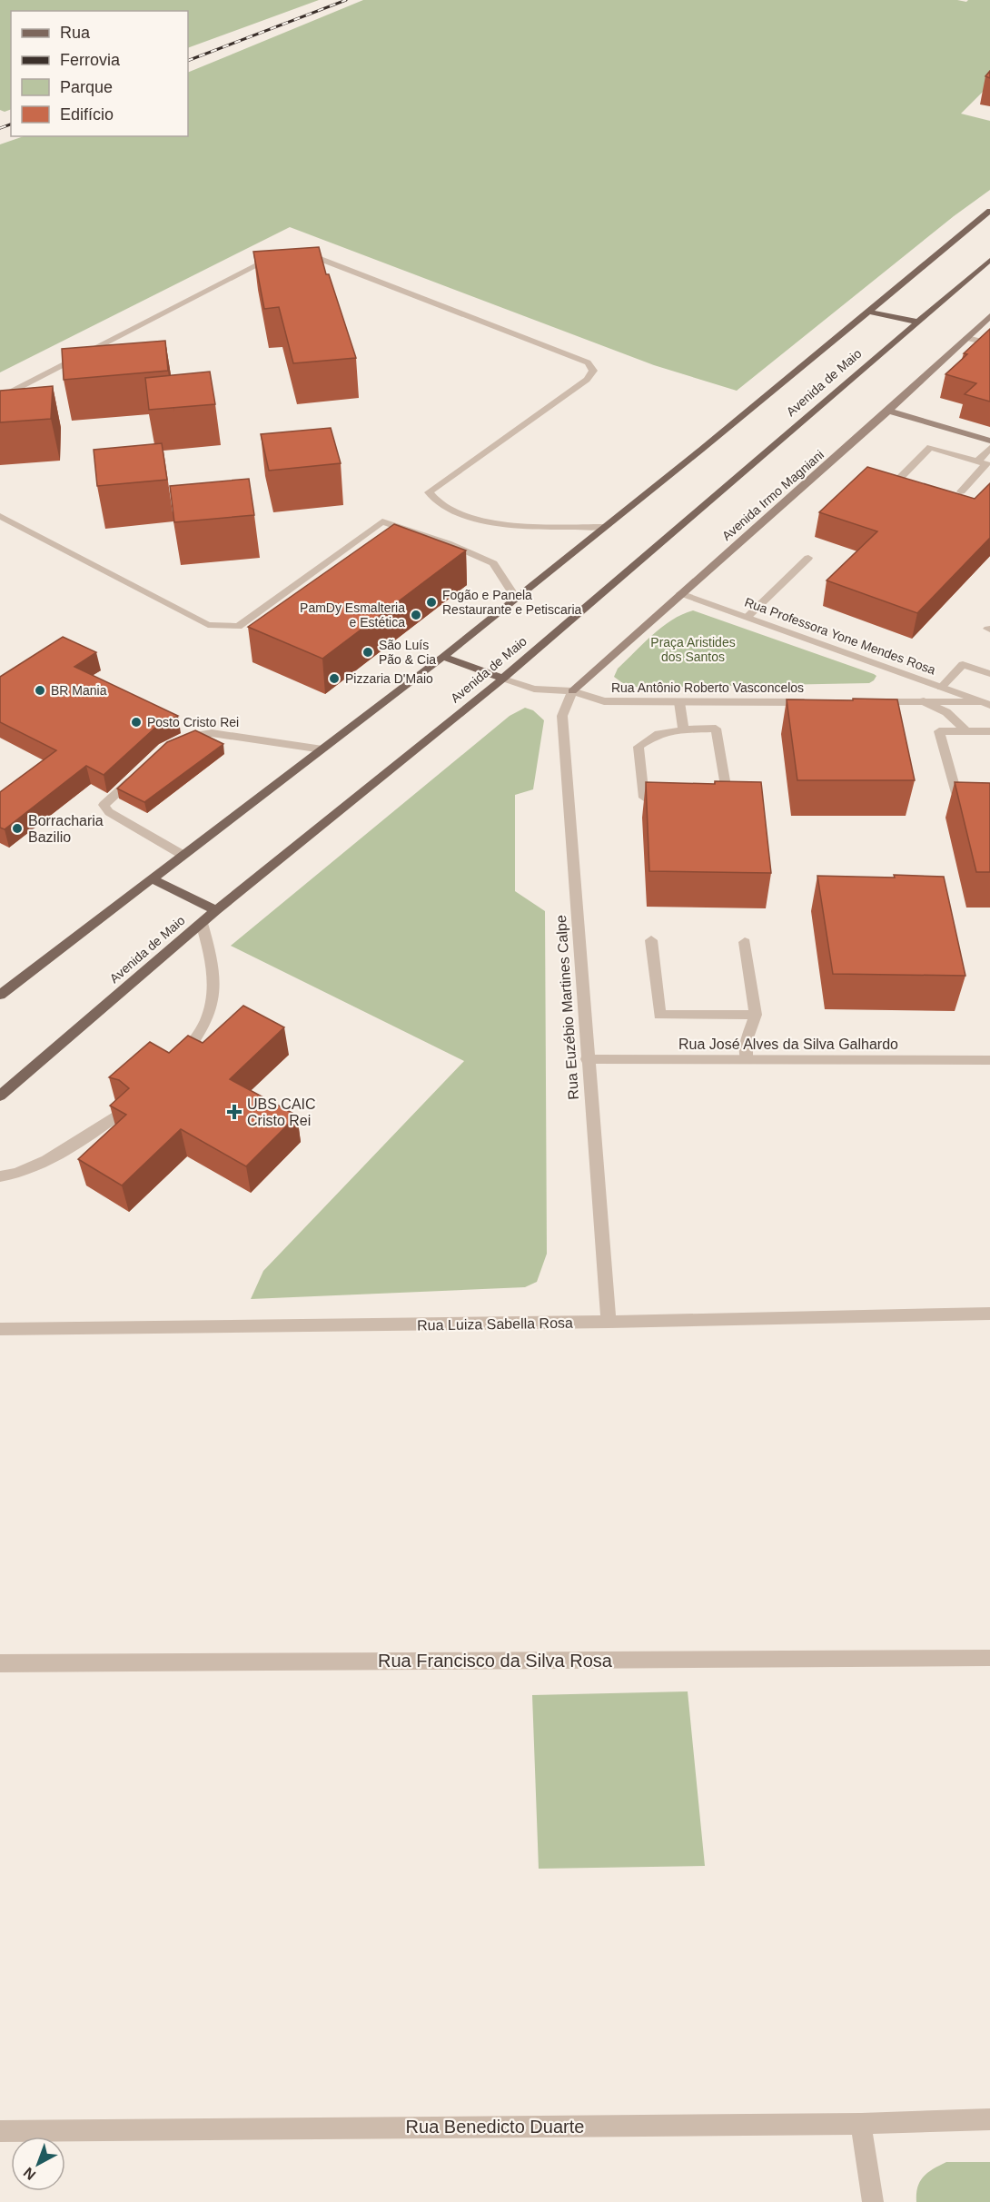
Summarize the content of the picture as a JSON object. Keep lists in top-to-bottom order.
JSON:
{
  "streets": {
    "main road": ["Avenida de Maio"],
    "street": [
      "Avenida Irmo Magniani",
      "Rua Professora Yone Mendes Rosa",
      "Rua Antônio Roberto Vasconcelos",
      "Rua Euzébio Martines Calpe",
      "Rua José Alves da Silva Galhardo",
      "Rua Luiza Sabella Rosa",
      "Rua Francisco da Silva Rosa",
      "Rua Benedicto Duarte"
    ]
  },
  "crossings": [
    ["Avenida de Maio", "Rua Antônio Roberto Vasconcelos"],
    ["Avenida Irmo Magniani", "Rua Professora Yone Mendes Rosa"],
    ["Avenida Irmo Magniani", "Rua Antônio Roberto Vasconcelos"],
    ["Avenida Irmo Magniani", "Rua Euzébio Martines Calpe"],
    ["Rua Antônio Roberto Vasconcelos", "Rua Euzébio Martines Calpe"],
    ["Rua Euzébio Martines Calpe", "Rua José Alves da Silva Galhardo"],
    ["Rua Euzébio Martines Calpe", "Rua Luiza Sabella Rosa"]
  ],
  "parks": ["Praça Aristides dos Santos"],
  "places": {
    "other": [
      "Fogão e Panela Restaurante e Petiscaria",
      "PamDy Esmalteria e Estética",
      "São Luís Pão & Cia",
      "Pizzaria D'Maio",
      "BR Mania",
      "Posto Cristo Rei",
      "Borracharia Bazilio"
    ],
    "health": ["UBS CAIC Cristo Rei"]
  },
  "legend": [
    "Rua",
    "Ferrovia",
    "Parque",
    "Edifício"
  ],
  "north": "bottom left"
}
